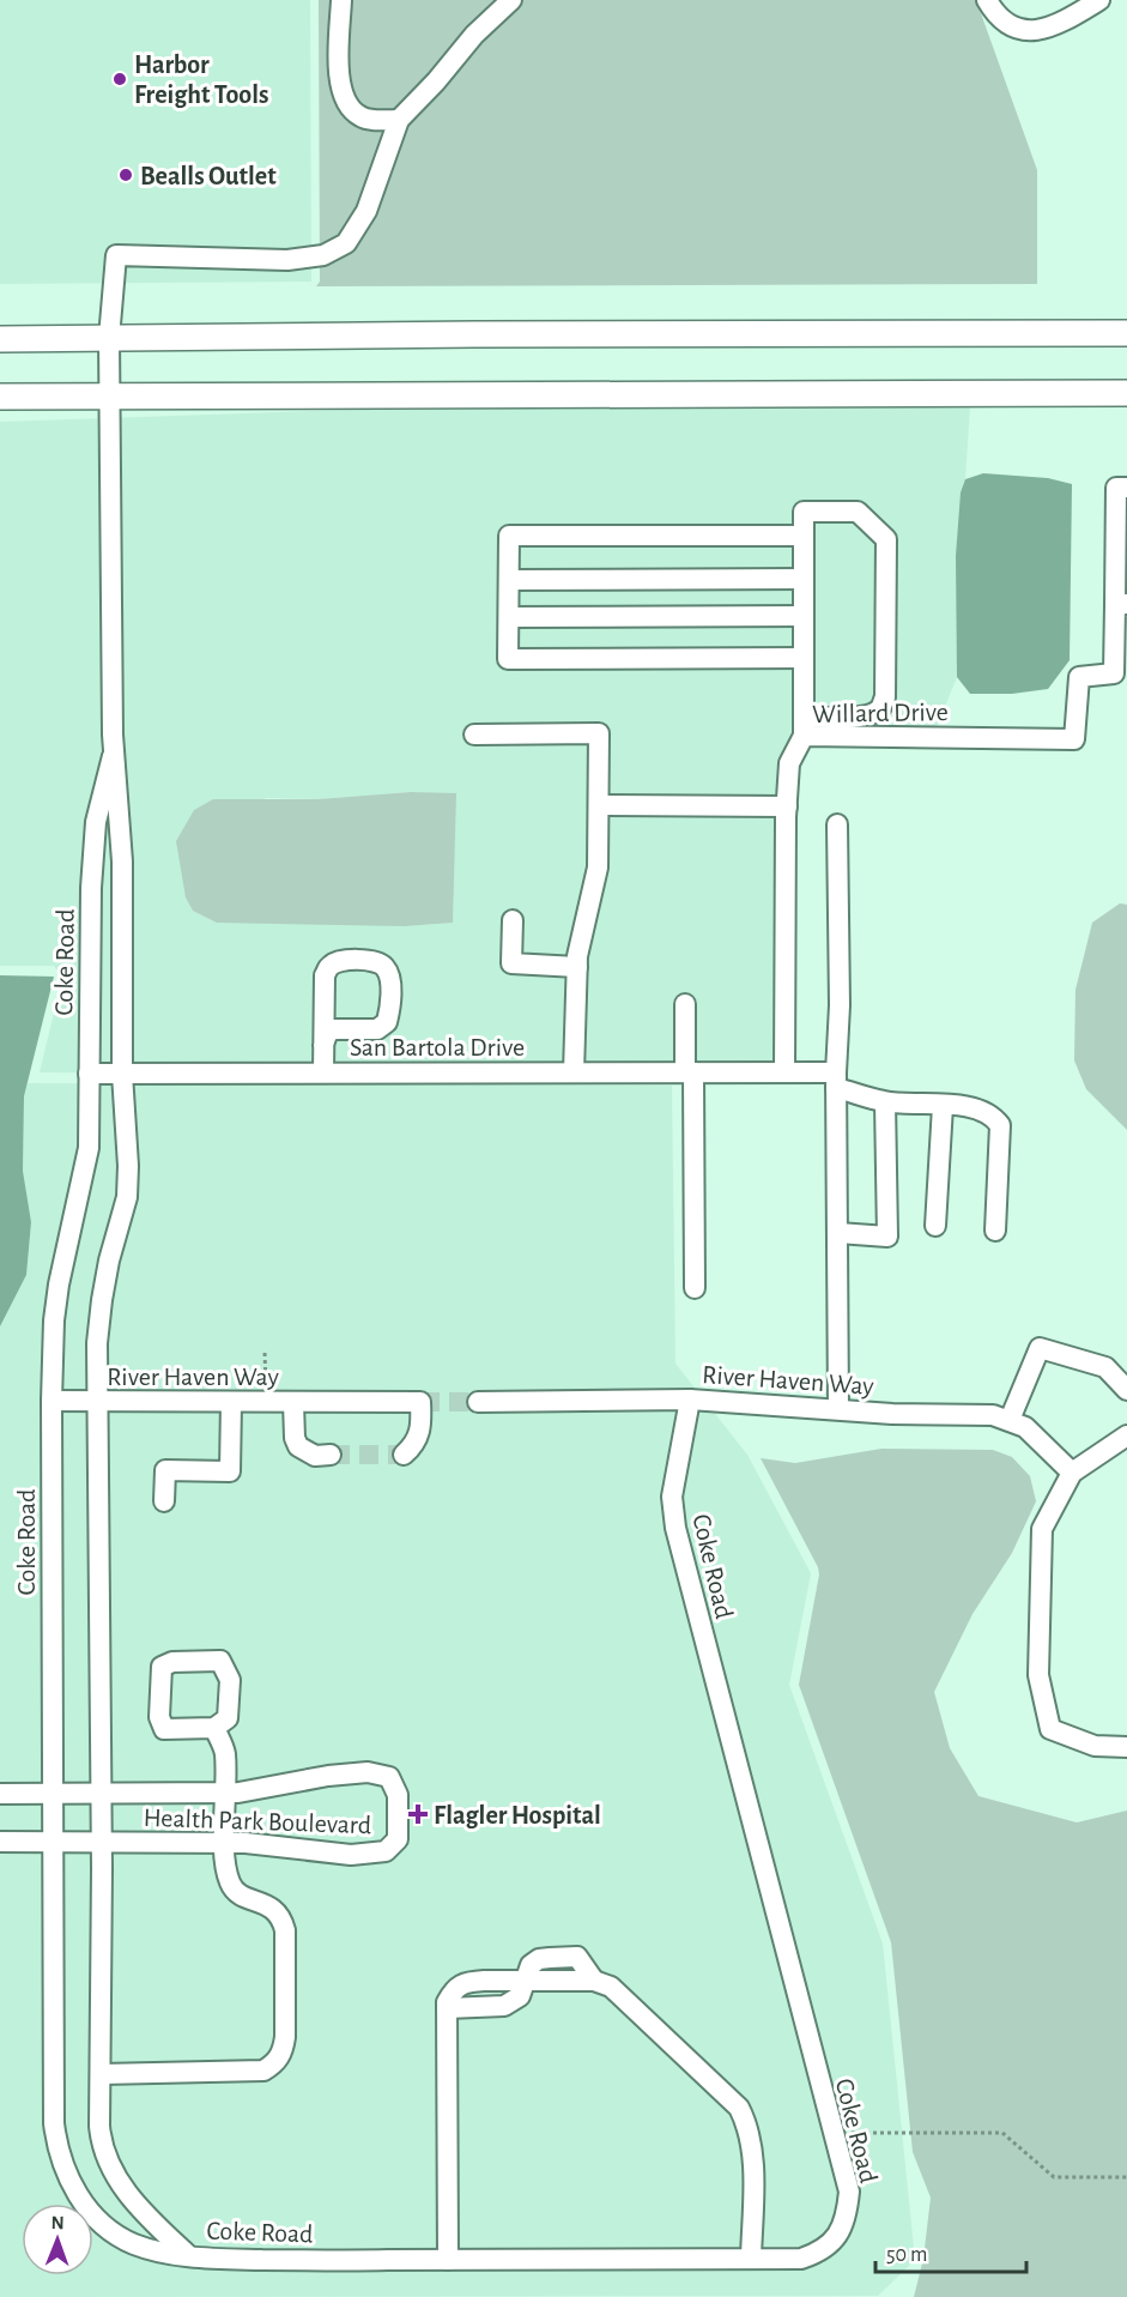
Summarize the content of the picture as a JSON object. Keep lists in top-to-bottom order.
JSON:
{
  "streets": {
    "street": [
      "Willard Drive",
      "Coke Road",
      "San Bartola Drive",
      "River Haven Way",
      "Health Park Boulevard"
    ]
  },
  "crossings": [
    ["Willard Drive", "San Bartola Drive"],
    ["Coke Road", "San Bartola Drive"],
    ["Coke Road", "River Haven Way"],
    ["Coke Road", "Health Park Boulevard"]
  ],
  "places": {
    "other": ["Harbor Freight Tools", "Bealls Outlet"],
    "health": ["Flagler Hospital"]
  },
  "scale_bar": "50 m",
  "north": "top"
}
